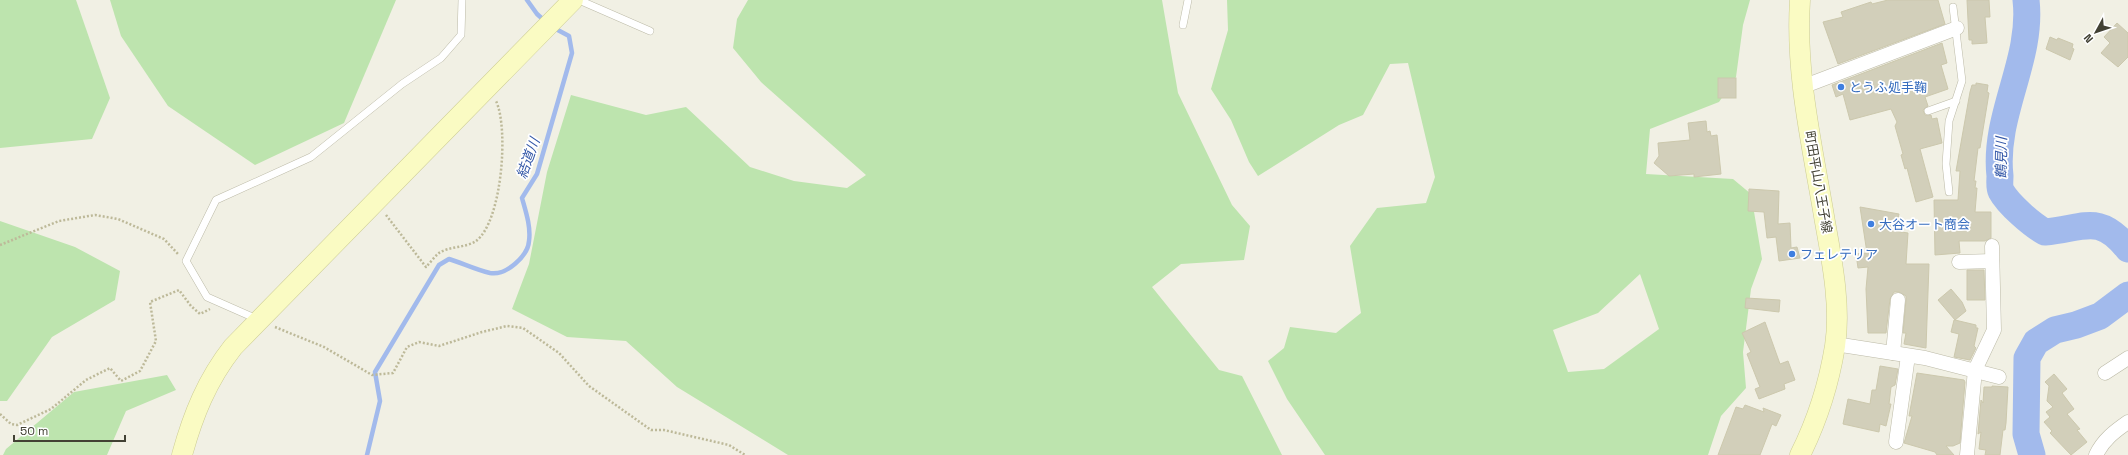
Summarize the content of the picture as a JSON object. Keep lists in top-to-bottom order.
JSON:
{
  "streets": {
    "street": ["町田平山八王子線"]
  },
  "water": ["結道川", "鶴見川"],
  "places": ["とうふ処手鞠", "大谷オート商会", "フェレテリア"],
  "scale_bar": "50 m",
  "north": "bottom left"
}
